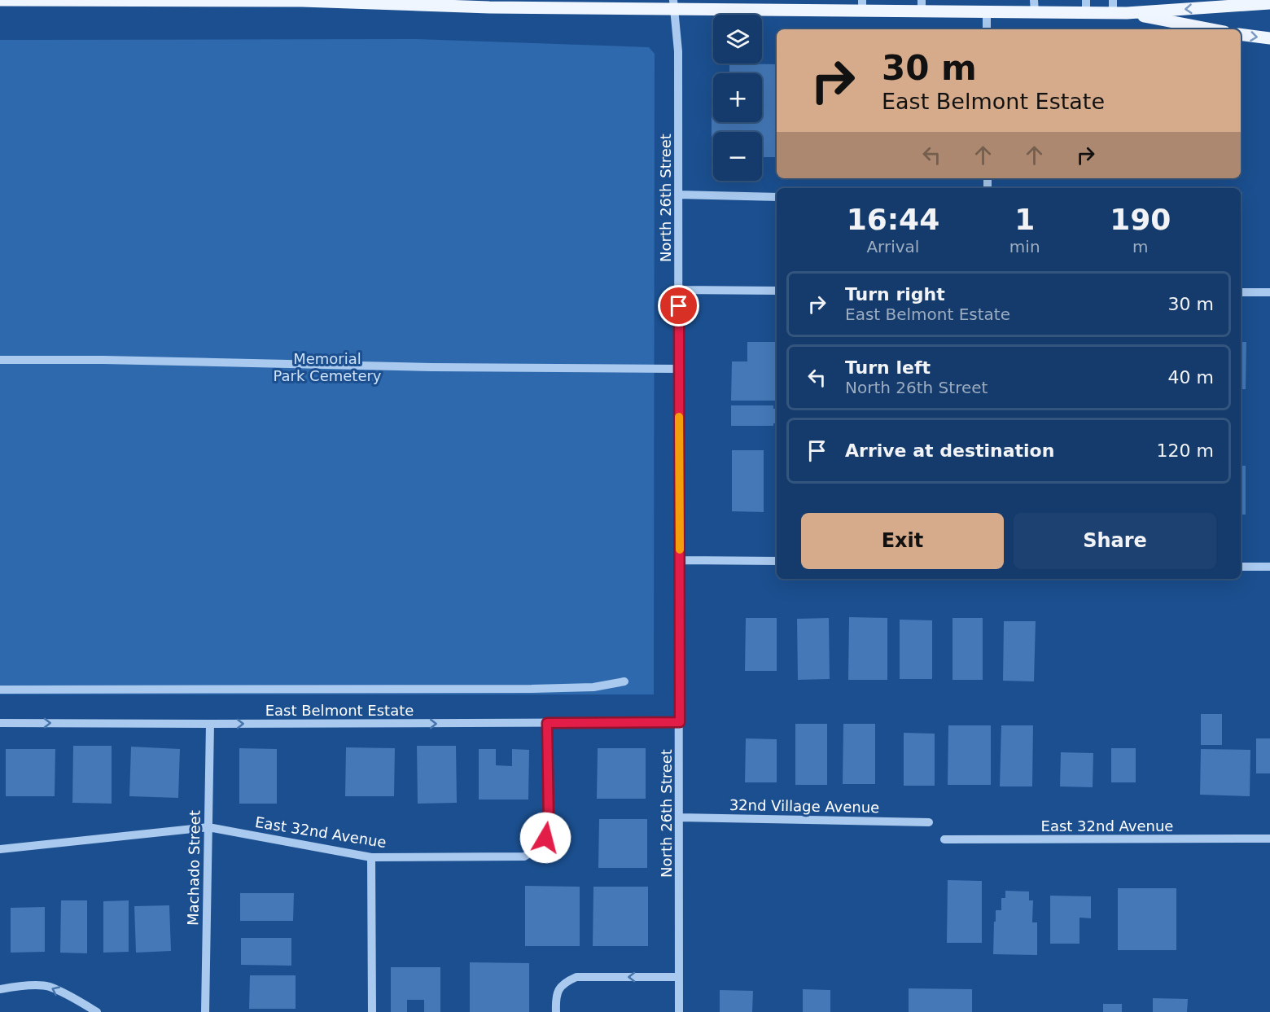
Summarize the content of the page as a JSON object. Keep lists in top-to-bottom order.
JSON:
{
  "streets": {
    "street": [
      "North 26th Street",
      "East Belmont Estate",
      "32nd Village Avenue",
      "East 32nd Avenue",
      "Machado Street"
    ]
  },
  "crossings": [
    ["North 26th Street", "East Belmont Estate"],
    ["North 26th Street", "32nd Village Avenue"],
    ["East Belmont Estate", "East 32nd Avenue"],
    ["East Belmont Estate", "Machado Street"],
    ["East 32nd Avenue", "Machado Street"]
  ],
  "parks": ["Memorial Park Cemetery"],
  "page": {
    "map_buttons": ["+", "−"],
    "turn": ["30 m", "East Belmont Estate"],
    "eta": [
      "16:44",
      "Arrival",
      "1",
      "min",
      "190",
      "m"
    ],
    "list": [
      {
        "name": "Turn right",
        "note": "East Belmont Estate",
        "value": "30 m"
      },
      {
        "name": "Turn left",
        "note": "North 26th Street",
        "value": "40 m"
      },
      {
        "name": "Arrive at destination",
        "value": "120 m"
      }
    ],
    "buttons": ["Exit", "Share"]
  }
}
